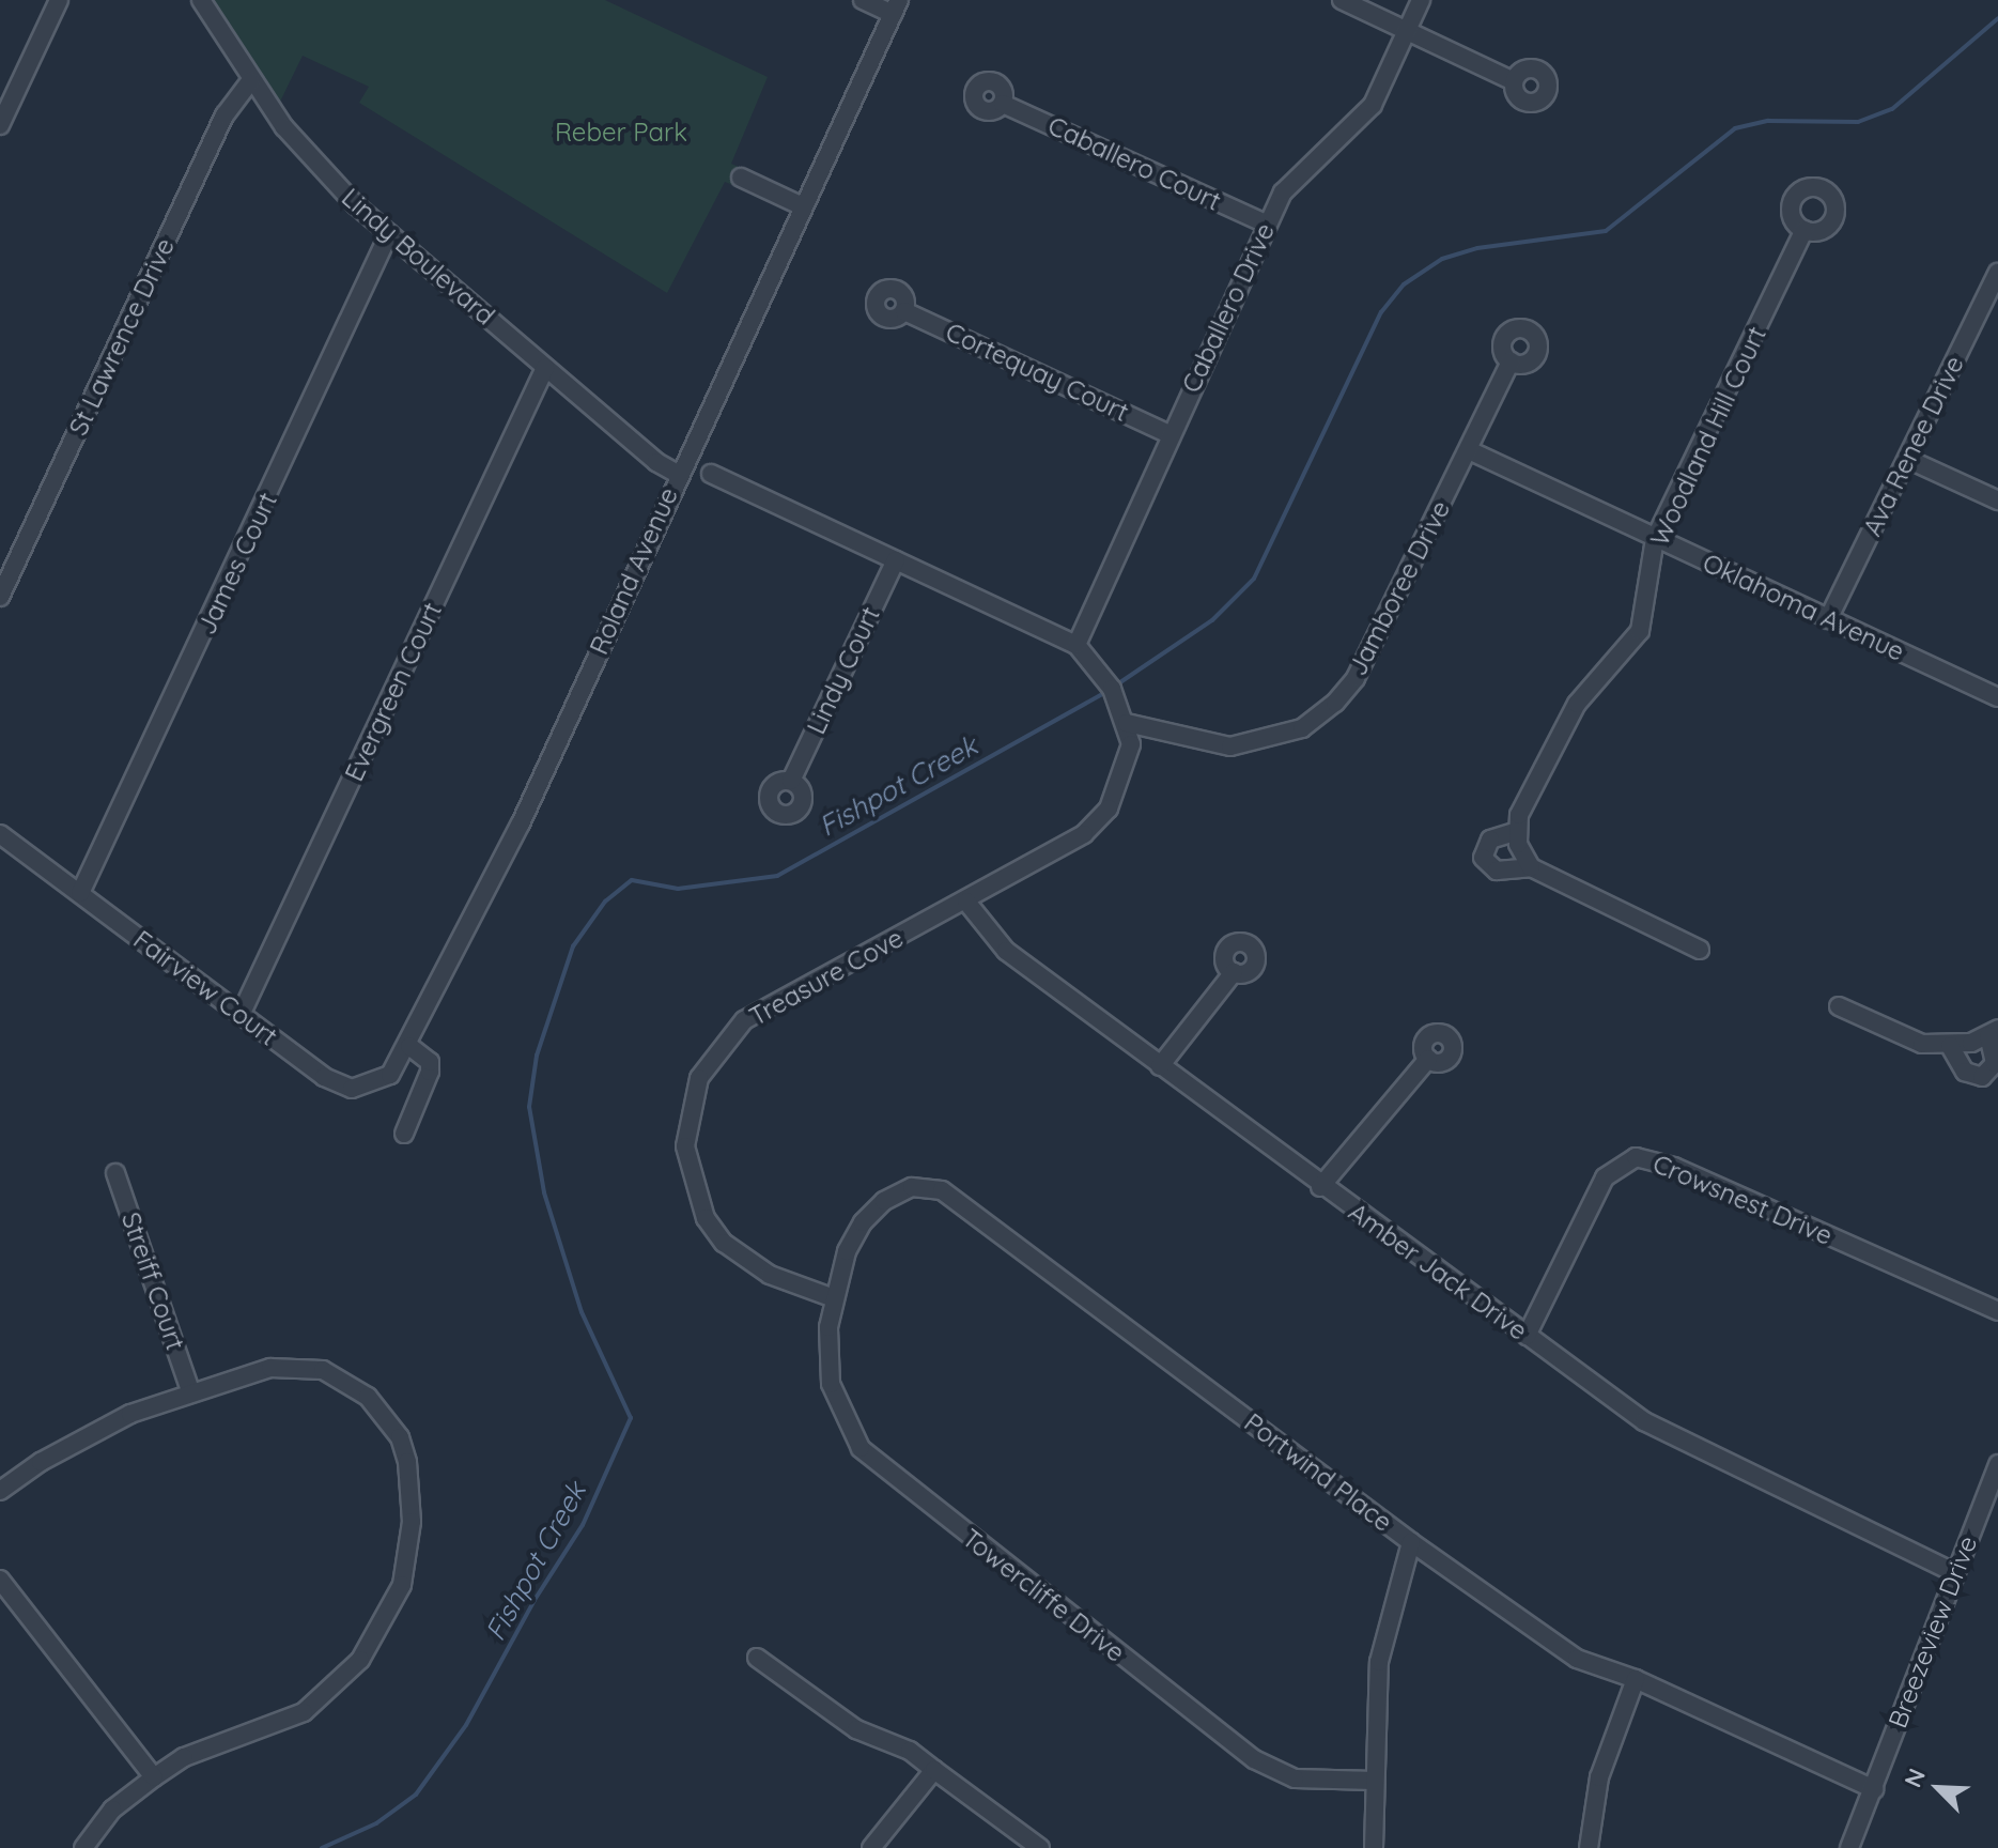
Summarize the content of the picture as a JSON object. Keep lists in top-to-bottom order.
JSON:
{
  "streets": {
    "street": [
      "Caballero Court",
      "Lindy Boulevard",
      "Caballero Drive",
      "St Lawrence Drive",
      "Cortequay Court",
      "Woodland Hill Court",
      "Ava Renee Drive",
      "James Court",
      "Roland Avenue",
      "Jamboree Drive",
      "Oklahoma Avenue",
      "Lindy Court",
      "Evergreen Court",
      "Treasure Cove",
      "Fairview Court",
      "Crowsnest Drive",
      "Amber Jack Drive",
      "Streiff Court",
      "Portwind Place",
      "Towercliffe Drive",
      "Breezeview Drive"
    ]
  },
  "crossings": [
    ["Caballero Court", "Caballero Drive"],
    ["Lindy Boulevard", "St Lawrence Drive"],
    ["Lindy Boulevard", "James Court"],
    ["Lindy Boulevard", "Roland Avenue"],
    ["Lindy Boulevard", "Evergreen Court"],
    ["Caballero Drive", "Cortequay Court"],
    ["Woodland Hill Court", "Oklahoma Avenue"],
    ["Ava Renee Drive", "Oklahoma Avenue"],
    ["James Court", "Fairview Court"],
    ["Roland Avenue", "Fairview Court"],
    ["Jamboree Drive", "Oklahoma Avenue"],
    ["Jamboree Drive", "Treasure Cove"],
    ["Evergreen Court", "Fairview Court"],
    ["Treasure Cove", "Amber Jack Drive"],
    ["Treasure Cove", "Portwind Place"],
    ["Treasure Cove", "Towercliffe Drive"],
    ["Crowsnest Drive", "Amber Jack Drive"],
    ["Amber Jack Drive", "Breezeview Drive"],
    ["Portwind Place", "Towercliffe Drive"],
    ["Portwind Place", "Breezeview Drive"]
  ],
  "water": ["Fishpot Creek"],
  "parks": ["Reber Park"],
  "north": "top left"
}
